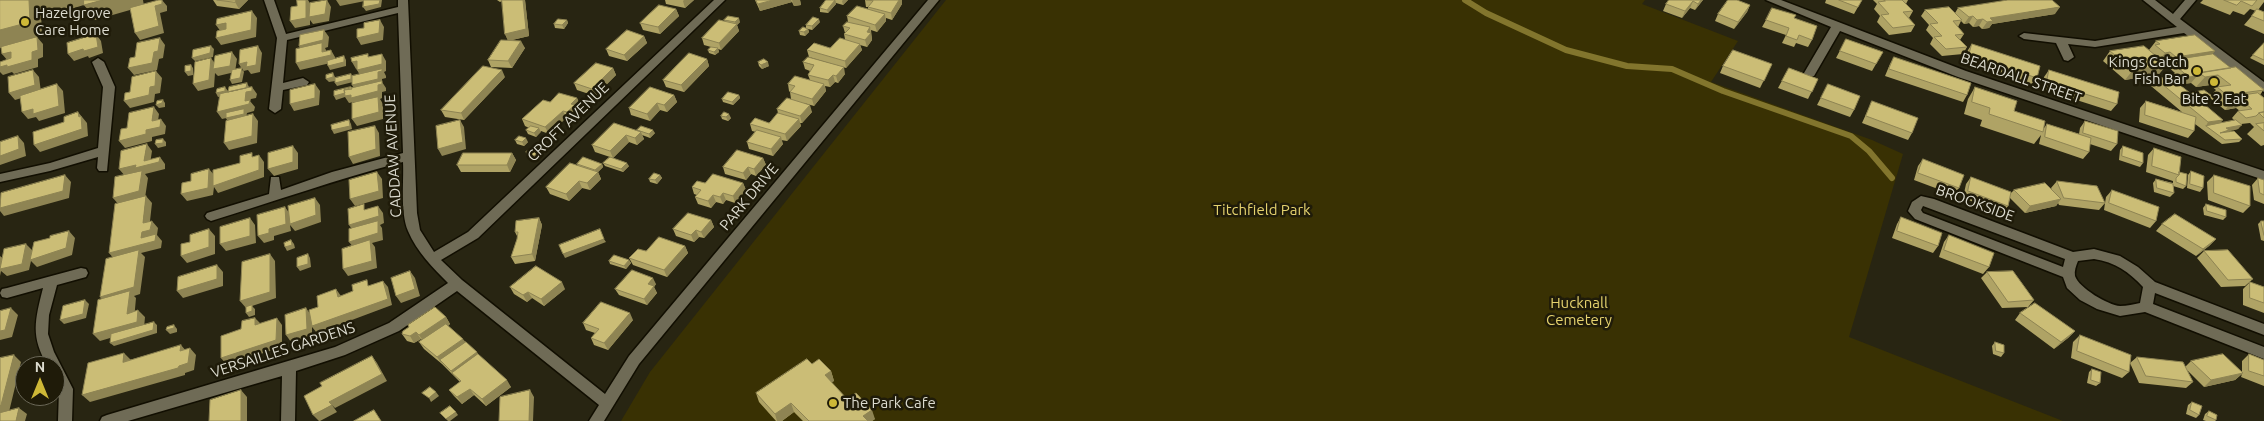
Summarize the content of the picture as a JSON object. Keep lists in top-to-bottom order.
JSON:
{
  "streets": {
    "street": [
      "BEARDALL STREET",
      "CROFT AVENUE",
      "CADDAW AVENUE",
      "PARK DRIVE",
      "BROOKSIDE",
      "VERSAILLES GARDENS"
    ]
  },
  "crossings": [
    ["CROFT AVENUE", "CADDAW AVENUE"],
    ["CADDAW AVENUE", "PARK DRIVE"],
    ["CADDAW AVENUE", "VERSAILLES GARDENS"]
  ],
  "parks": ["Titchfield Park", "Hucknall Cemetery"],
  "places": [
    "Hazelgrove Care Home",
    "Kings Catch Fish Bar",
    "Bite 2 Eat",
    "The Park Cafe"
  ],
  "north": "top"
}
